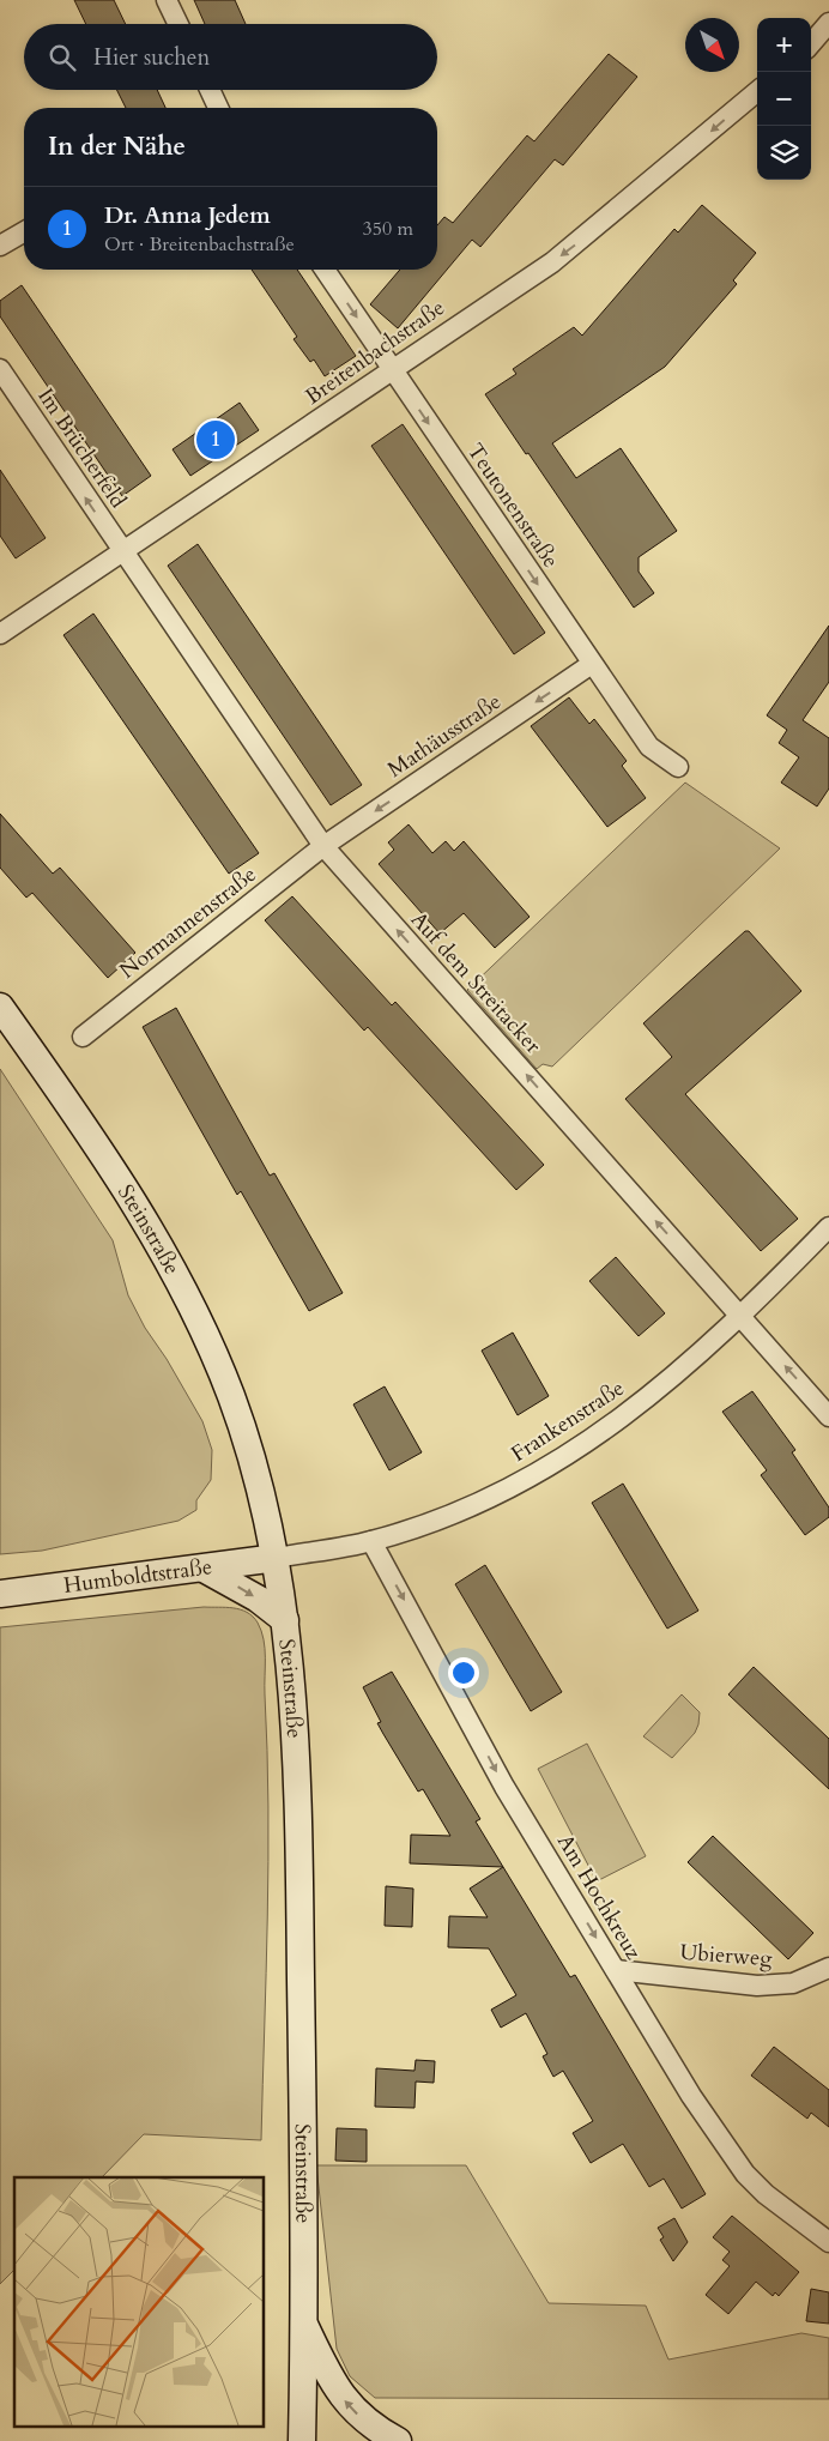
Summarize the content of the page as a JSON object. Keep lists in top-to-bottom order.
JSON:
{
  "streets": {
    "main road": ["Steinstraße", "Humboldtstraße"],
    "street": [
      "Breitenbachstraße",
      "Im Brücherfeld",
      "Teutonenstraße",
      "Mathäusstraße",
      "Normannenstraße",
      "Auf dem Streitacker",
      "Frankenstraße",
      "Am Hochkreuz",
      "Ubierweg"
    ]
  },
  "crossings": [
    ["Breitenbachstraße", "Im Brücherfeld"],
    ["Breitenbachstraße", "Teutonenstraße"],
    ["Breitenbachstraße", "Auf dem Streitacker"],
    ["Im Brücherfeld", "Auf dem Streitacker"],
    ["Teutonenstraße", "Mathäusstraße"],
    ["Mathäusstraße", "Normannenstraße"],
    ["Mathäusstraße", "Auf dem Streitacker"],
    ["Normannenstraße", "Auf dem Streitacker"],
    ["Auf dem Streitacker", "Frankenstraße"],
    ["Steinstraße", "Frankenstraße"],
    ["Steinstraße", "Humboldtstraße"],
    ["Frankenstraße", "Humboldtstraße"],
    ["Frankenstraße", "Am Hochkreuz"],
    ["Am Hochkreuz", "Ubierweg"]
  ],
  "one_way": [
    "Breitenbachstraße",
    "Im Brücherfeld",
    "Teutonenstraße",
    "Mathäusstraße",
    "Auf dem Streitacker",
    "Am Hochkreuz"
  ],
  "north": "bottom right",
  "page": {
    "map_buttons": ["+", "−"],
    "search": "Hier suchen",
    "heading": "In der Nähe",
    "list": [
      {
        "mark": "1",
        "name": "Dr. Anna Jedem",
        "note": "Ort · Breitenbachstraße",
        "value": "350 m"
      }
    ],
    "pins": "1"
  }
}
